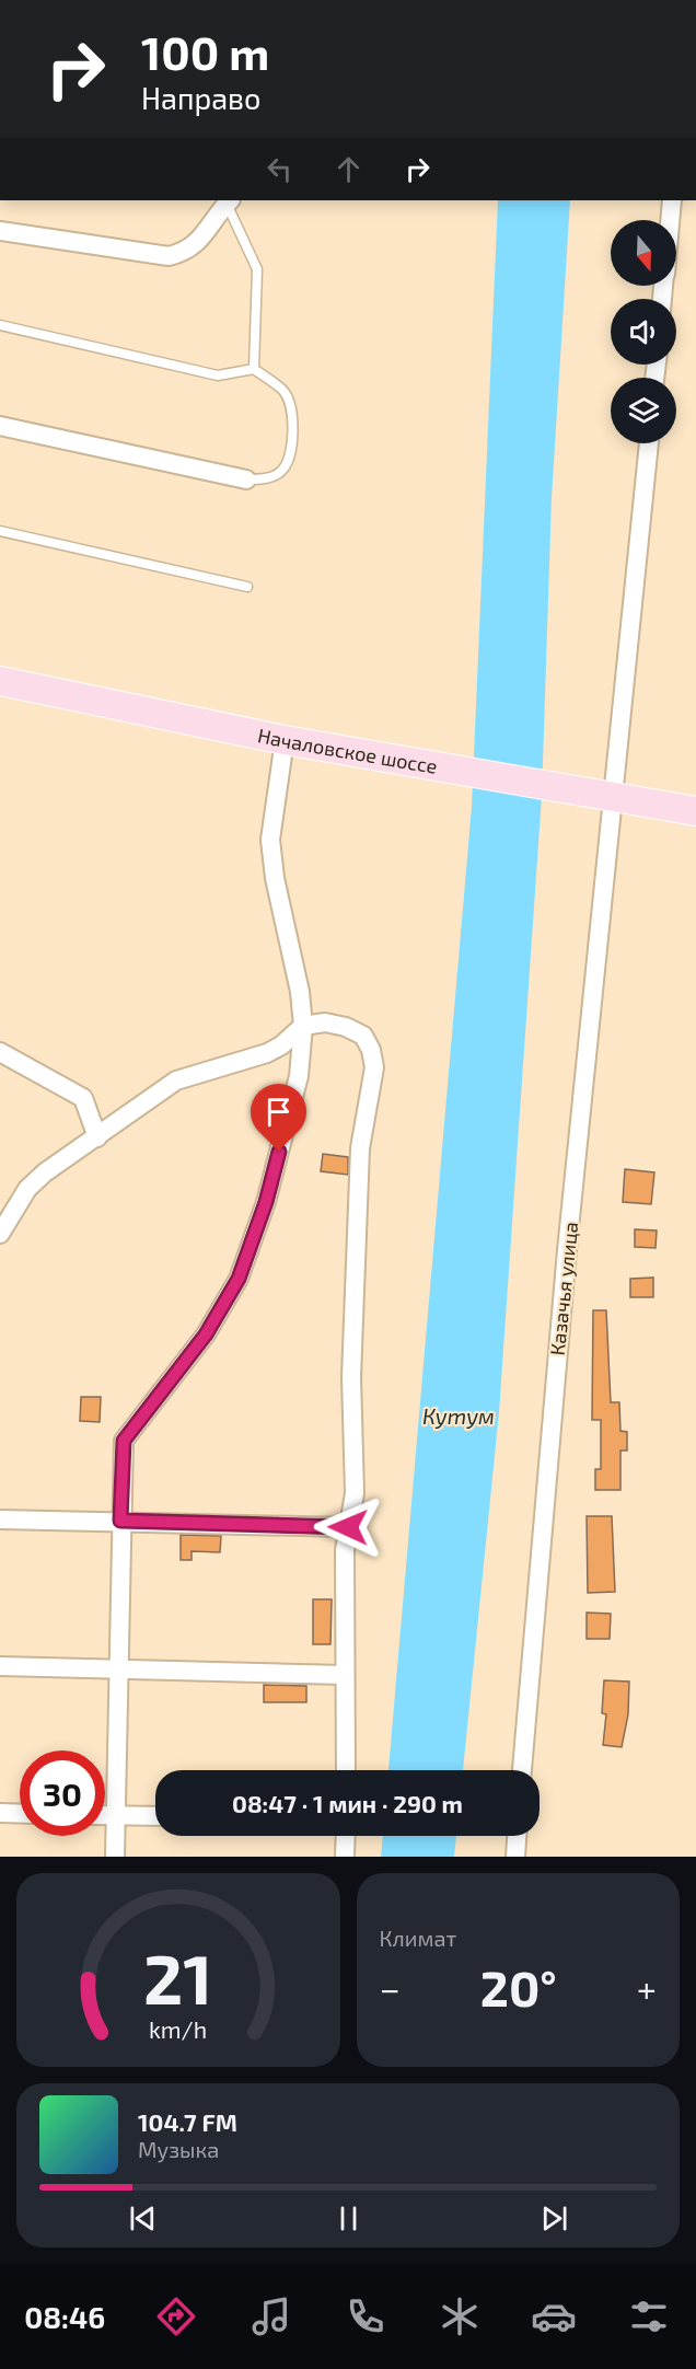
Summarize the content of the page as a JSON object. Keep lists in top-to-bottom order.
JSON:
{
  "streets": {
    "main road": ["Началовское шоссе"],
    "street": ["Казачья улица"]
  },
  "crossings": [
    ["Началовское шоссе", "Казачья улица"]
  ],
  "water": ["Кутум"],
  "north": "bottom",
  "page": {
    "turn": ["100 m", "Направо"],
    "limit": "30",
    "trip": "08:47 · 1 мин · 290 m",
    "tile": "Климат",
    "heat": ["−", "20°", "+"],
    "song": ["104.7 FM", "Музыка"],
    "tabs": "08:46",
    "gauge": ["21", "km/h"]
  }
}
